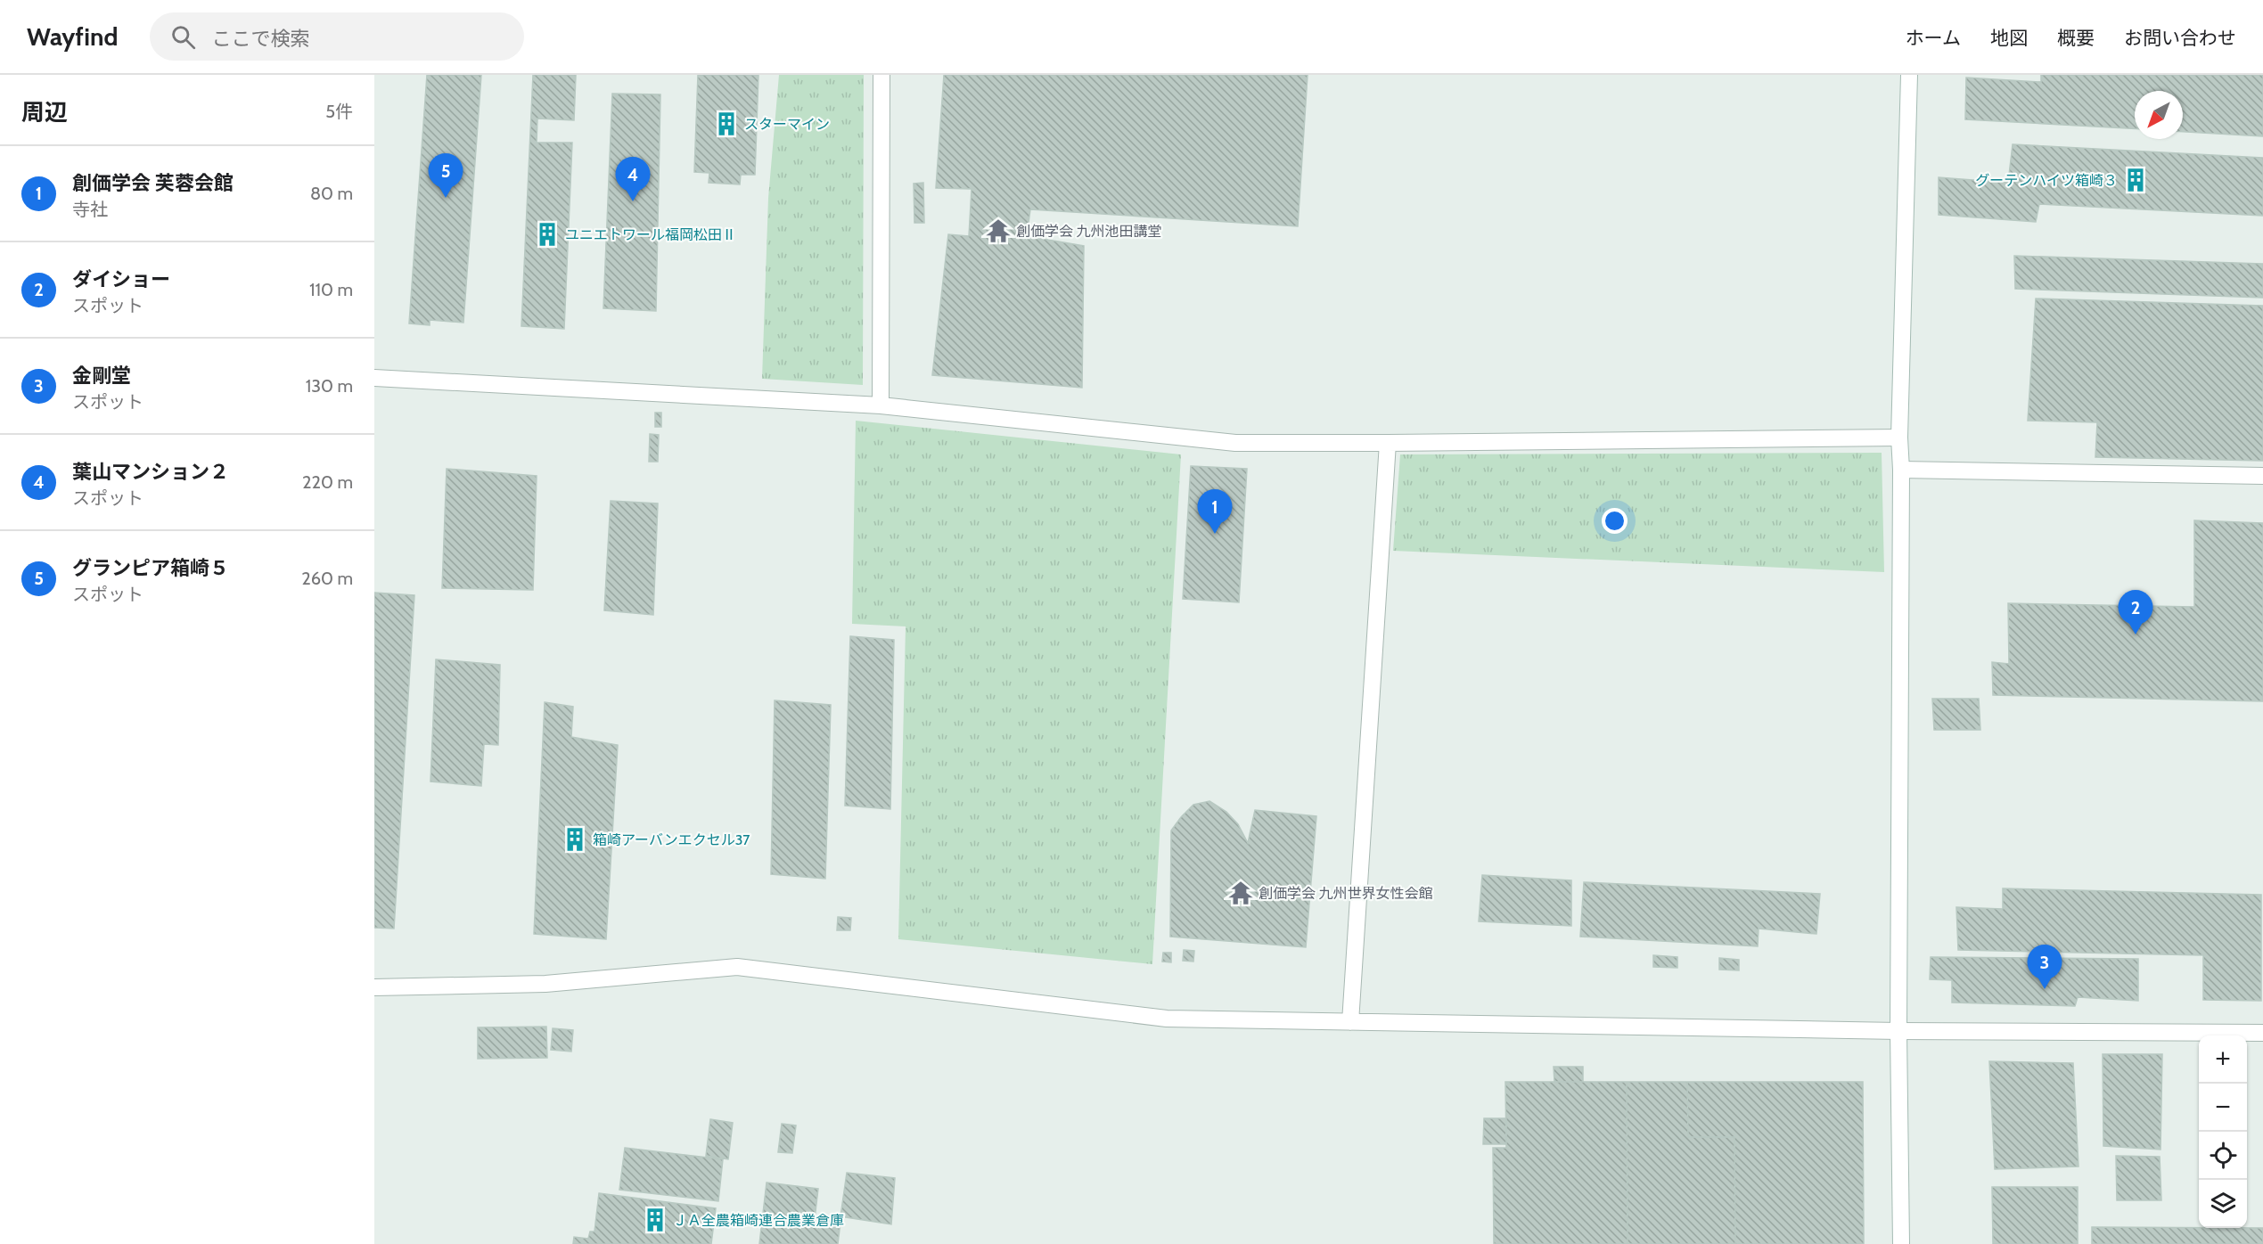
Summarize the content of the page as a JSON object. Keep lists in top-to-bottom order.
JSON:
{
  "places": {
    "building": [
      "スターマイン",
      "グーテンハイツ箱崎３",
      "ユニエトワール福岡松田Ⅱ",
      "箱崎アーバンエクセル37",
      "ＪＡ全農箱崎連合農業倉庫"
    ],
    "temple": ["創価学会 九州池田講堂", "創価学会 九州世界女性会館"]
  },
  "north": "bottom left",
  "page": {
    "header": "Wayfind",
    "search": "ここで検索",
    "nav": [
      "ホーム",
      "地図",
      "概要",
      "お問い合わせ"
    ],
    "heading": ["周辺", "5件"],
    "list": [
      {
        "mark": "1",
        "name": "創価学会 芙蓉会館",
        "note": "寺社",
        "value": "80 m"
      },
      {
        "mark": "2",
        "name": "ダイショー",
        "note": "スポット",
        "value": "110 m"
      },
      {
        "mark": "3",
        "name": "金剛堂",
        "note": "スポット",
        "value": "130 m"
      },
      {
        "mark": "4",
        "name": "葉山マンション２",
        "note": "スポット",
        "value": "220 m"
      },
      {
        "mark": "5",
        "name": "グランピア箱崎５",
        "note": "スポット",
        "value": "260 m"
      }
    ],
    "pins": [
      "5",
      "4",
      "1",
      "2",
      "3"
    ],
    "map_buttons": ["+", "−"]
  }
}
